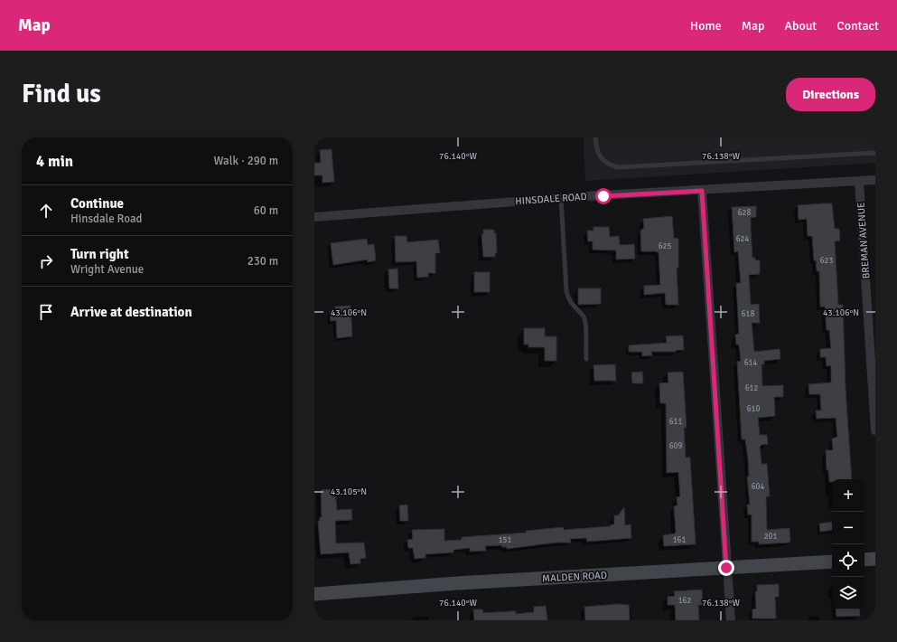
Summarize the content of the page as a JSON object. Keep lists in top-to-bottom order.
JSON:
{
  "streets": {
    "street": ["HINSDALE ROAD", "BREMAN AVENUE", "MALDEN ROAD"]
  },
  "crossings": [
    ["HINSDALE ROAD", "BREMAN AVENUE"]
  ],
  "house_numbers": [
    "628",
    "624",
    "625",
    "623",
    "618",
    "614",
    "612",
    "610",
    "611",
    "609",
    "604",
    "201",
    "151",
    "161",
    "162"
  ],
  "page": {
    "header": "Map",
    "nav": [
      "Home",
      "Map",
      "About",
      "Contact"
    ],
    "buttons": "Directions",
    "title": "Find us",
    "heading": ["4 min", "Walk · 290 m"],
    "list": [
      ["Continue", "Hinsdale Road", "60 m"],
      ["Turn right", "Wright Avenue", "230 m"],
      "Arrive at destination"
    ],
    "map_buttons": ["+", "−"]
  },
  "coordinates": [
    "76.140°W",
    "76.138°W",
    "43.106°N",
    "43.105°N"
  ]
}
